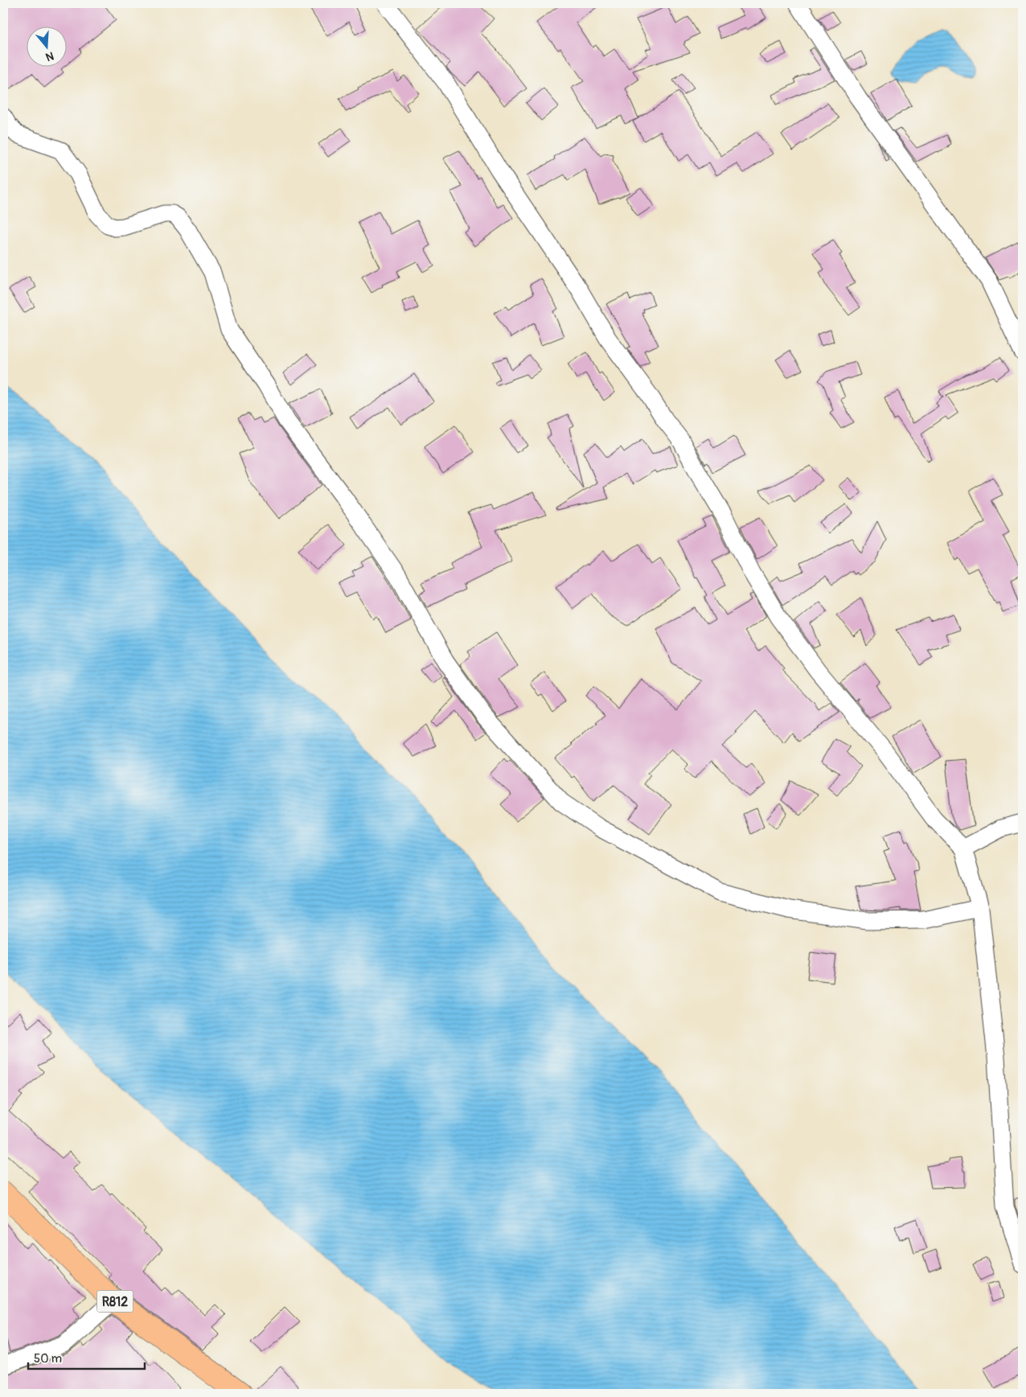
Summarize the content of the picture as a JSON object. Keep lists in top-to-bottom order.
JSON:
{
  "streets": {
    "main road": ["R812"]
  },
  "scale_bar": "50 m",
  "north": "bottom"
}
